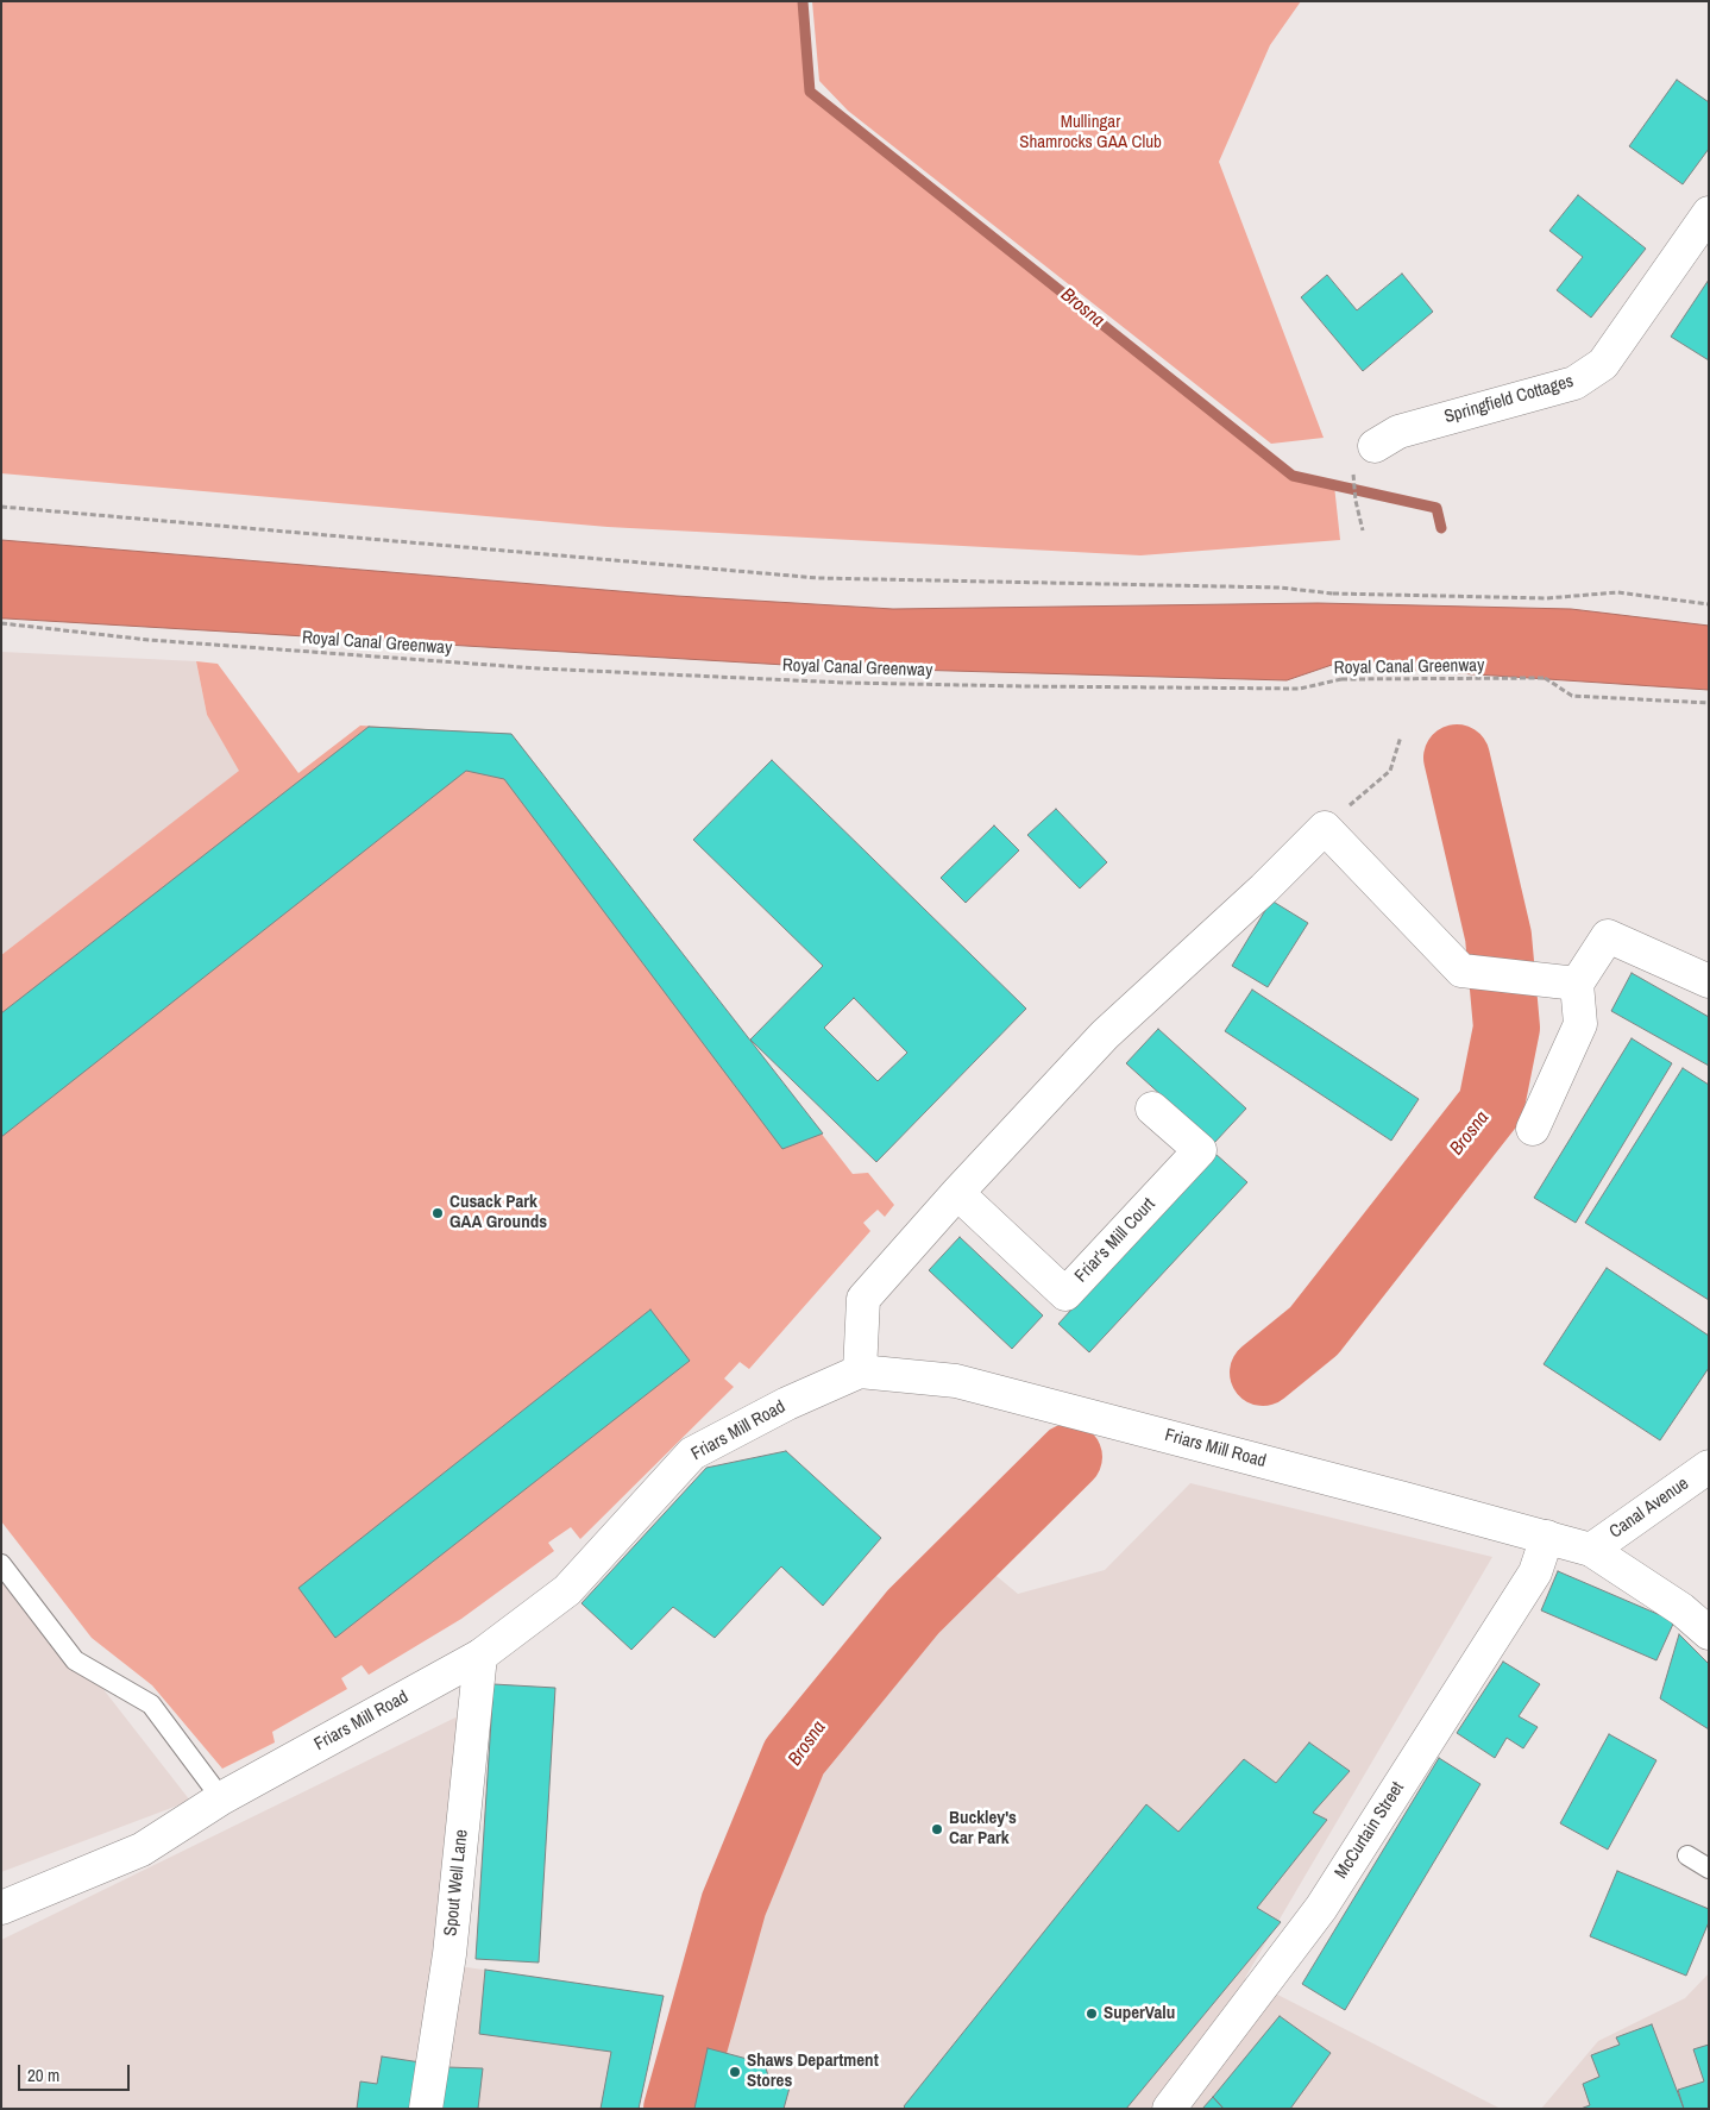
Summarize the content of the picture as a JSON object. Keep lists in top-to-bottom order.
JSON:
{
  "streets": {
    "street": [
      "Springfield Cottages",
      "Friar's Mill Court",
      "Friars Mill Road",
      "Canal Avenue",
      "McCurtain Street",
      "Spout Well Lane"
    ],
    "path": ["Royal Canal Greenway"]
  },
  "crossings": [
    ["Friars Mill Road", "Canal Avenue"],
    ["Friars Mill Road", "McCurtain Street"],
    ["Friars Mill Road", "Spout Well Lane"]
  ],
  "water": ["Brosna"],
  "parks": ["Mullingar Shamrocks GAA Club"],
  "places": [
    "Cusack Park GAA Grounds",
    "Buckley's Car Park",
    "SuperValu",
    "Shaws Department Stores"
  ],
  "scale_bar": "20 m"
}
